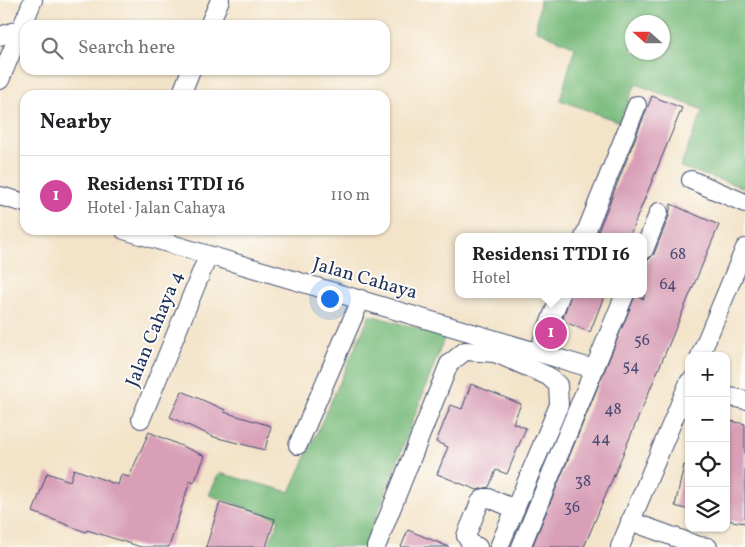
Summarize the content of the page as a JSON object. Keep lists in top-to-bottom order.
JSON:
{
  "streets": {
    "street": ["Jalan Cahaya", "Jalan Cahaya 4"]
  },
  "crossings": [
    ["Jalan Cahaya", "Jalan Cahaya 4"]
  ],
  "house_numbers": [
    "68",
    "64",
    "56",
    "54",
    "48",
    "44",
    "38",
    "36"
  ],
  "north": "left",
  "page": {
    "search": "Search here",
    "heading": "Nearby",
    "list": [
      {
        "mark": "1",
        "name": "Residensi TTDI 16",
        "note": "Hotel · Jalan Cahaya",
        "value": "110 m"
      }
    ],
    "popup": ["Residensi TTDI 16", "Hotel"],
    "pins": "1",
    "map_buttons": ["+", "−"]
  }
}
